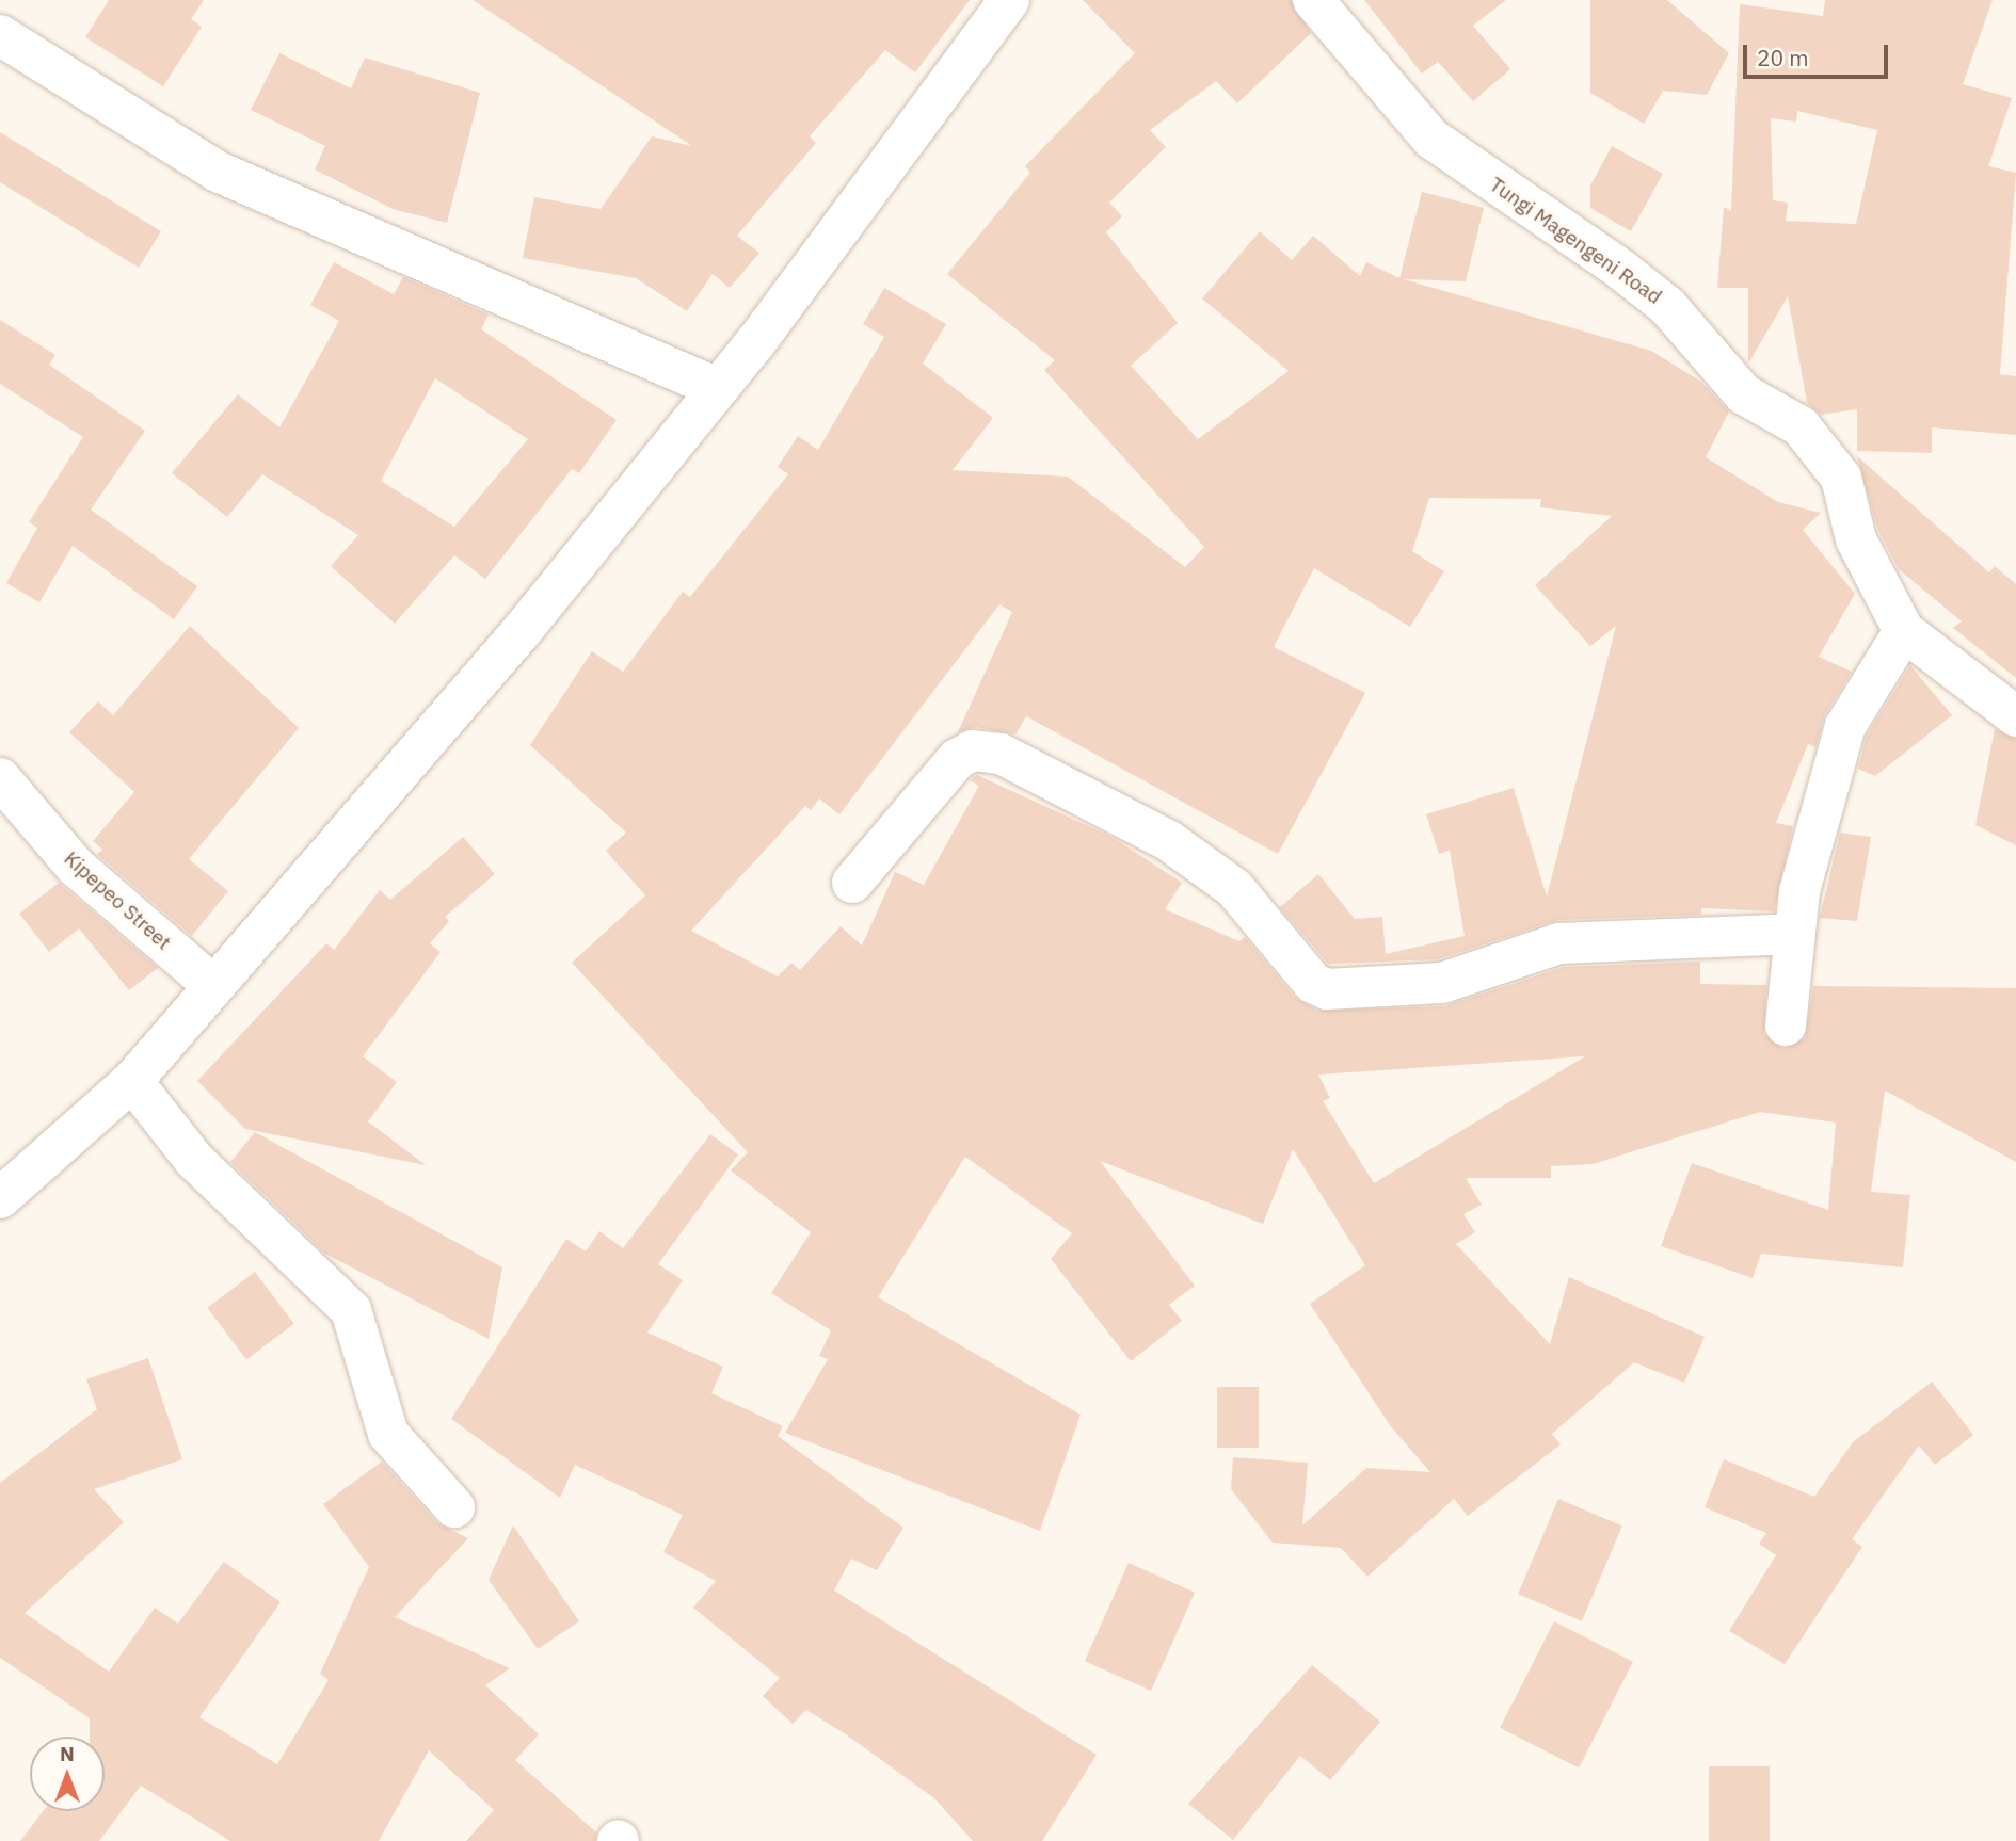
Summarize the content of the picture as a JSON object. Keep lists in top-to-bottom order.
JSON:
{
  "streets": {
    "street": ["Tungi Magengeni Road", "Kipepeo Street"]
  },
  "scale_bar": "20 m",
  "north": "top"
}
